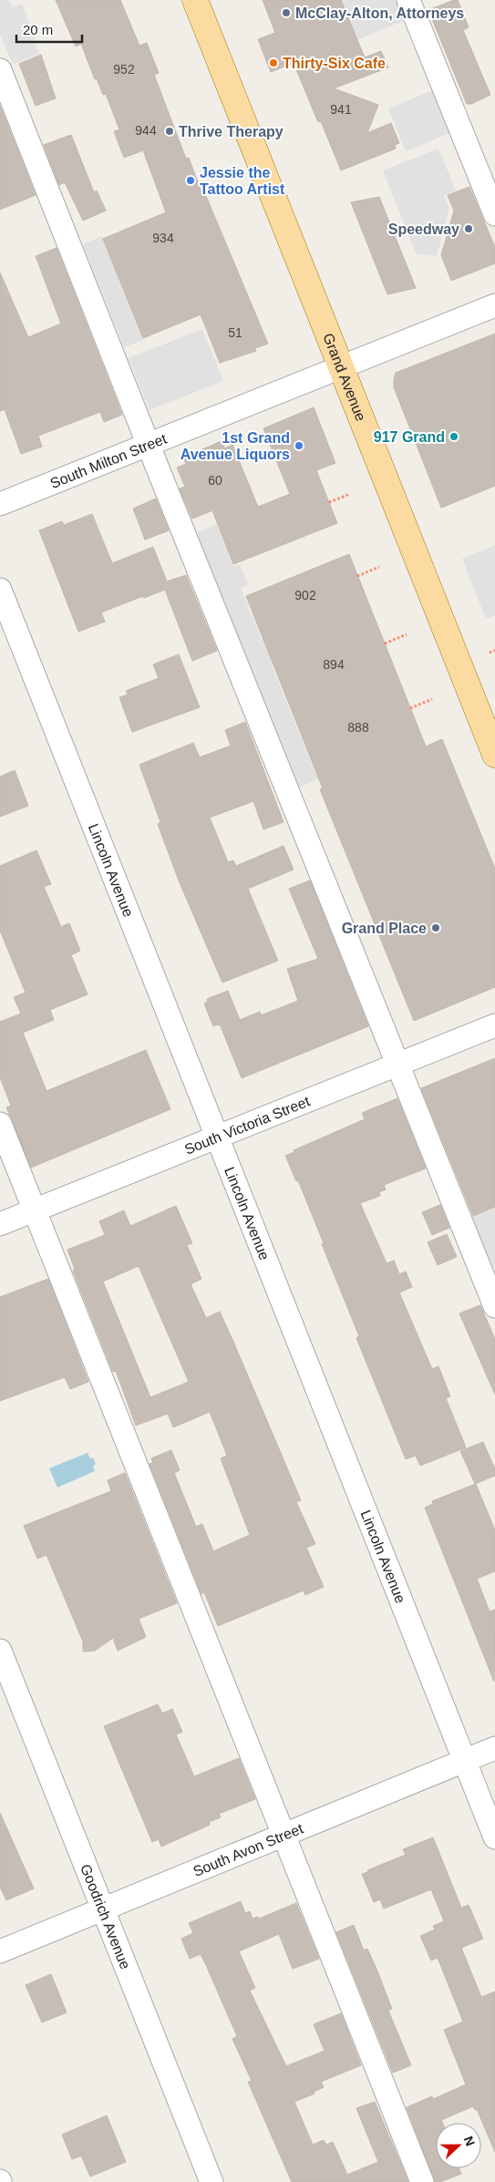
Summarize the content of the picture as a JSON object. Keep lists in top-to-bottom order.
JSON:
{
  "streets": {
    "main road": ["Grand Avenue"],
    "street": [
      "South Milton Street",
      "Lincoln Avenue",
      "South Victoria Street",
      "South Avon Street",
      "Goodrich Avenue"
    ]
  },
  "crossings": [
    ["Grand Avenue", "South Milton Street"],
    ["Lincoln Avenue", "South Victoria Street"],
    ["Lincoln Avenue", "South Avon Street"],
    ["South Avon Street", "Goodrich Avenue"]
  ],
  "places": [
    "McClay-Alton, Attorneys",
    "Thirty-Six Cafe",
    "Thrive Therapy",
    "Jessie the Tattoo Artist",
    "Speedway",
    "917 Grand",
    "1st Grand Avenue Liquors",
    "Grand Place"
  ],
  "house_numbers": [
    "952",
    "941",
    "944",
    "934",
    "51",
    "60",
    "902",
    "894",
    "888"
  ],
  "scale_bar": "20 m",
  "north": "right"
}
